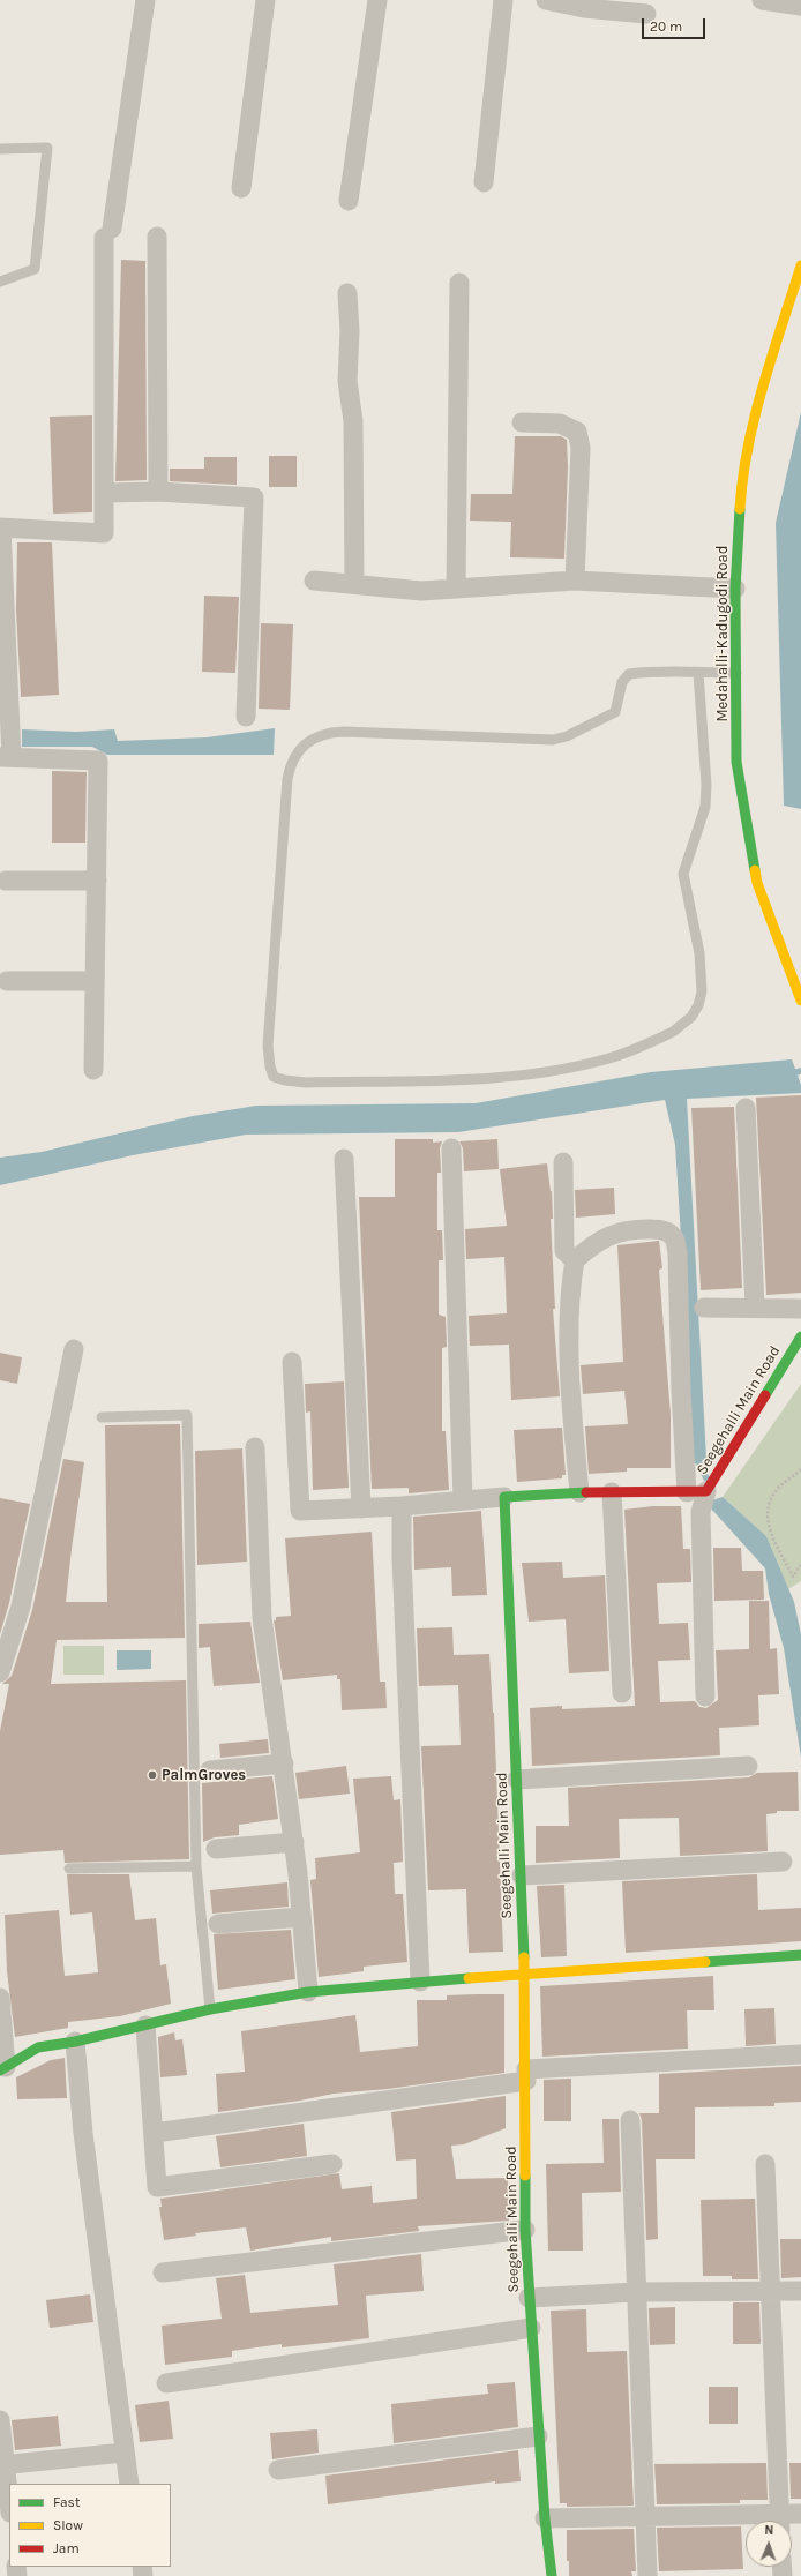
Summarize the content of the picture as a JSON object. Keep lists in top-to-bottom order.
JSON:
{
  "streets": {
    "street": ["Medahalli-Kadugodi Road", "Seegehalli Main Road"]
  },
  "places": ["PalmGroves"],
  "legend": ["Fast", "Slow", "Jam"],
  "scale_bar": "20 m",
  "north": "top"
}
